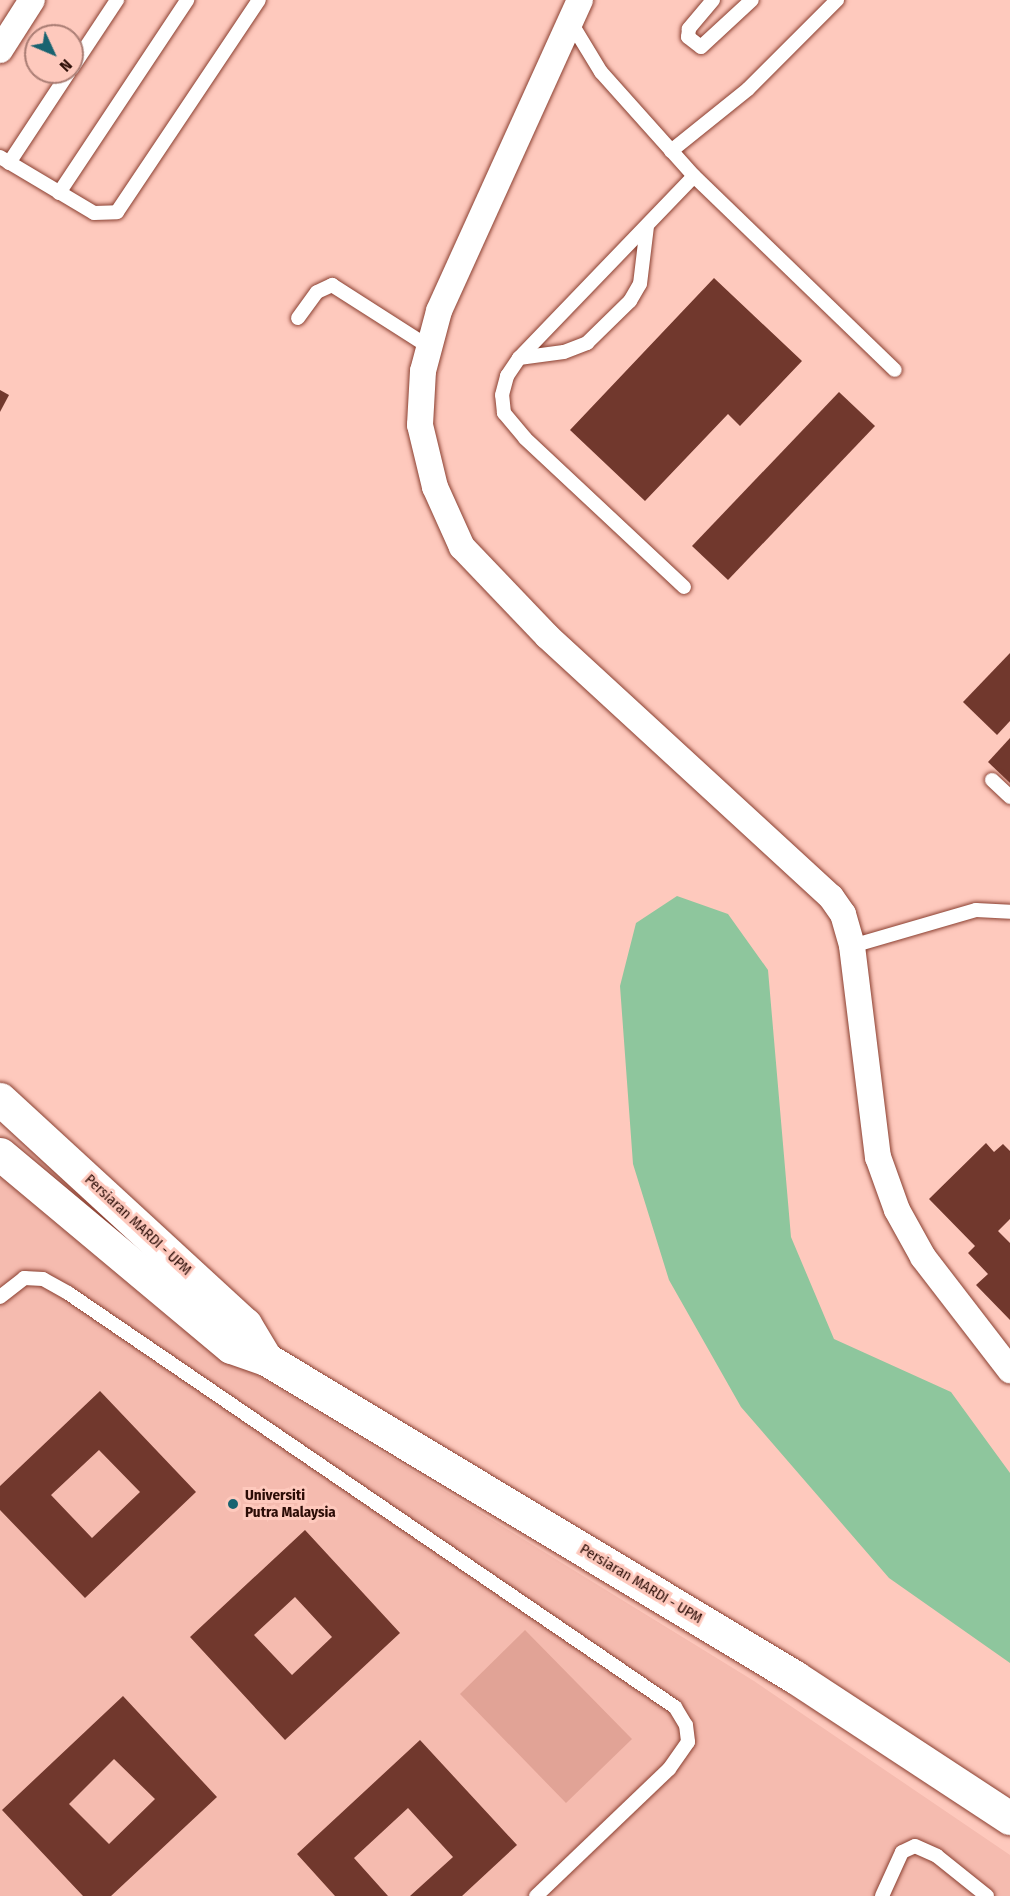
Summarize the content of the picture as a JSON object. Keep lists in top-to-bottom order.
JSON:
{
  "streets": {
    "street": ["Persiaran MARDI - UPM"]
  },
  "places": ["Universiti Putra Malaysia"],
  "north": "bottom right"
}
